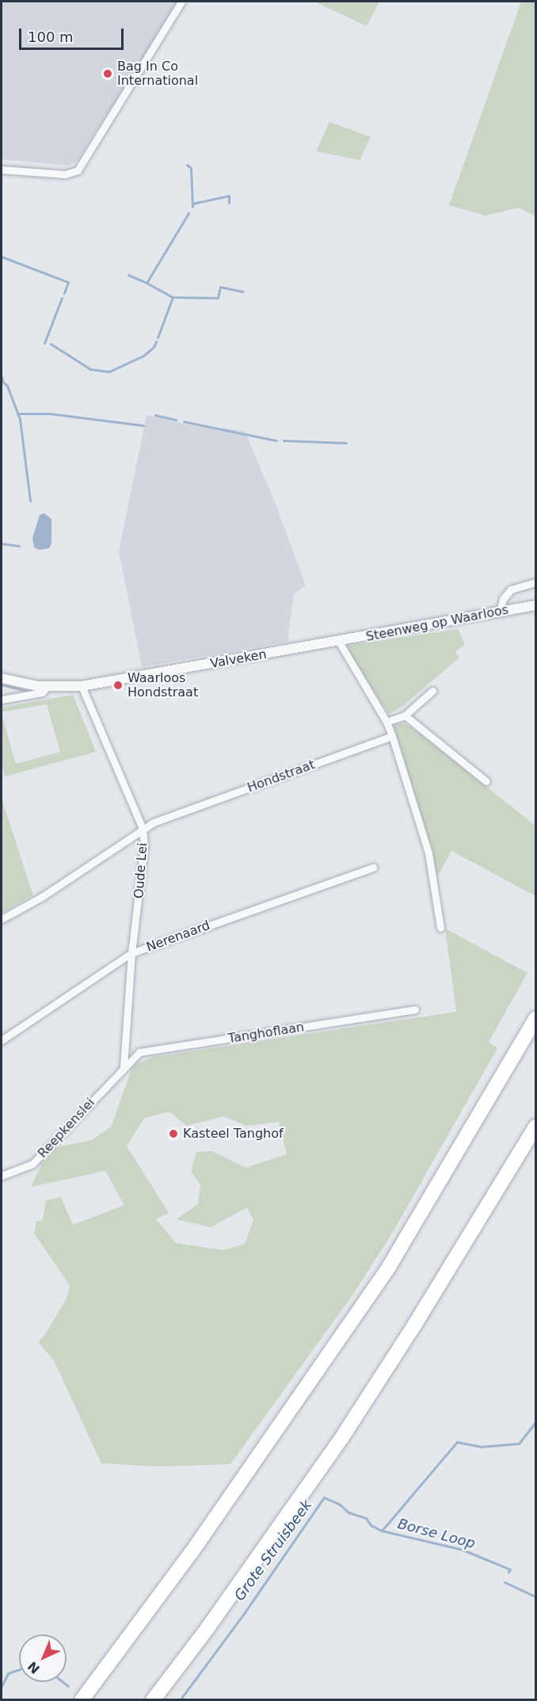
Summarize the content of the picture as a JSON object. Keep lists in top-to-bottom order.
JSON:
{
  "streets": {
    "street": [
      "Steenweg op Waarloos",
      "Valveken",
      "Hondstraat",
      "Oude Lei",
      "Nerenaard",
      "Tanghoflaan",
      "Reepkenslei"
    ]
  },
  "crossings": [
    ["Steenweg op Waarloos", "Valveken"],
    ["Valveken", "Oude Lei"],
    ["Hondstraat", "Oude Lei"],
    ["Oude Lei", "Nerenaard"],
    ["Oude Lei", "Tanghoflaan"],
    ["Oude Lei", "Reepkenslei"],
    ["Tanghoflaan", "Reepkenslei"]
  ],
  "water": ["Borse Loop", "Grote Struisbeek"],
  "places": ["Bag In Co International", "Waarloos Hondstraat", "Kasteel Tanghof"],
  "scale_bar": "100 m",
  "north": "bottom left"
}
